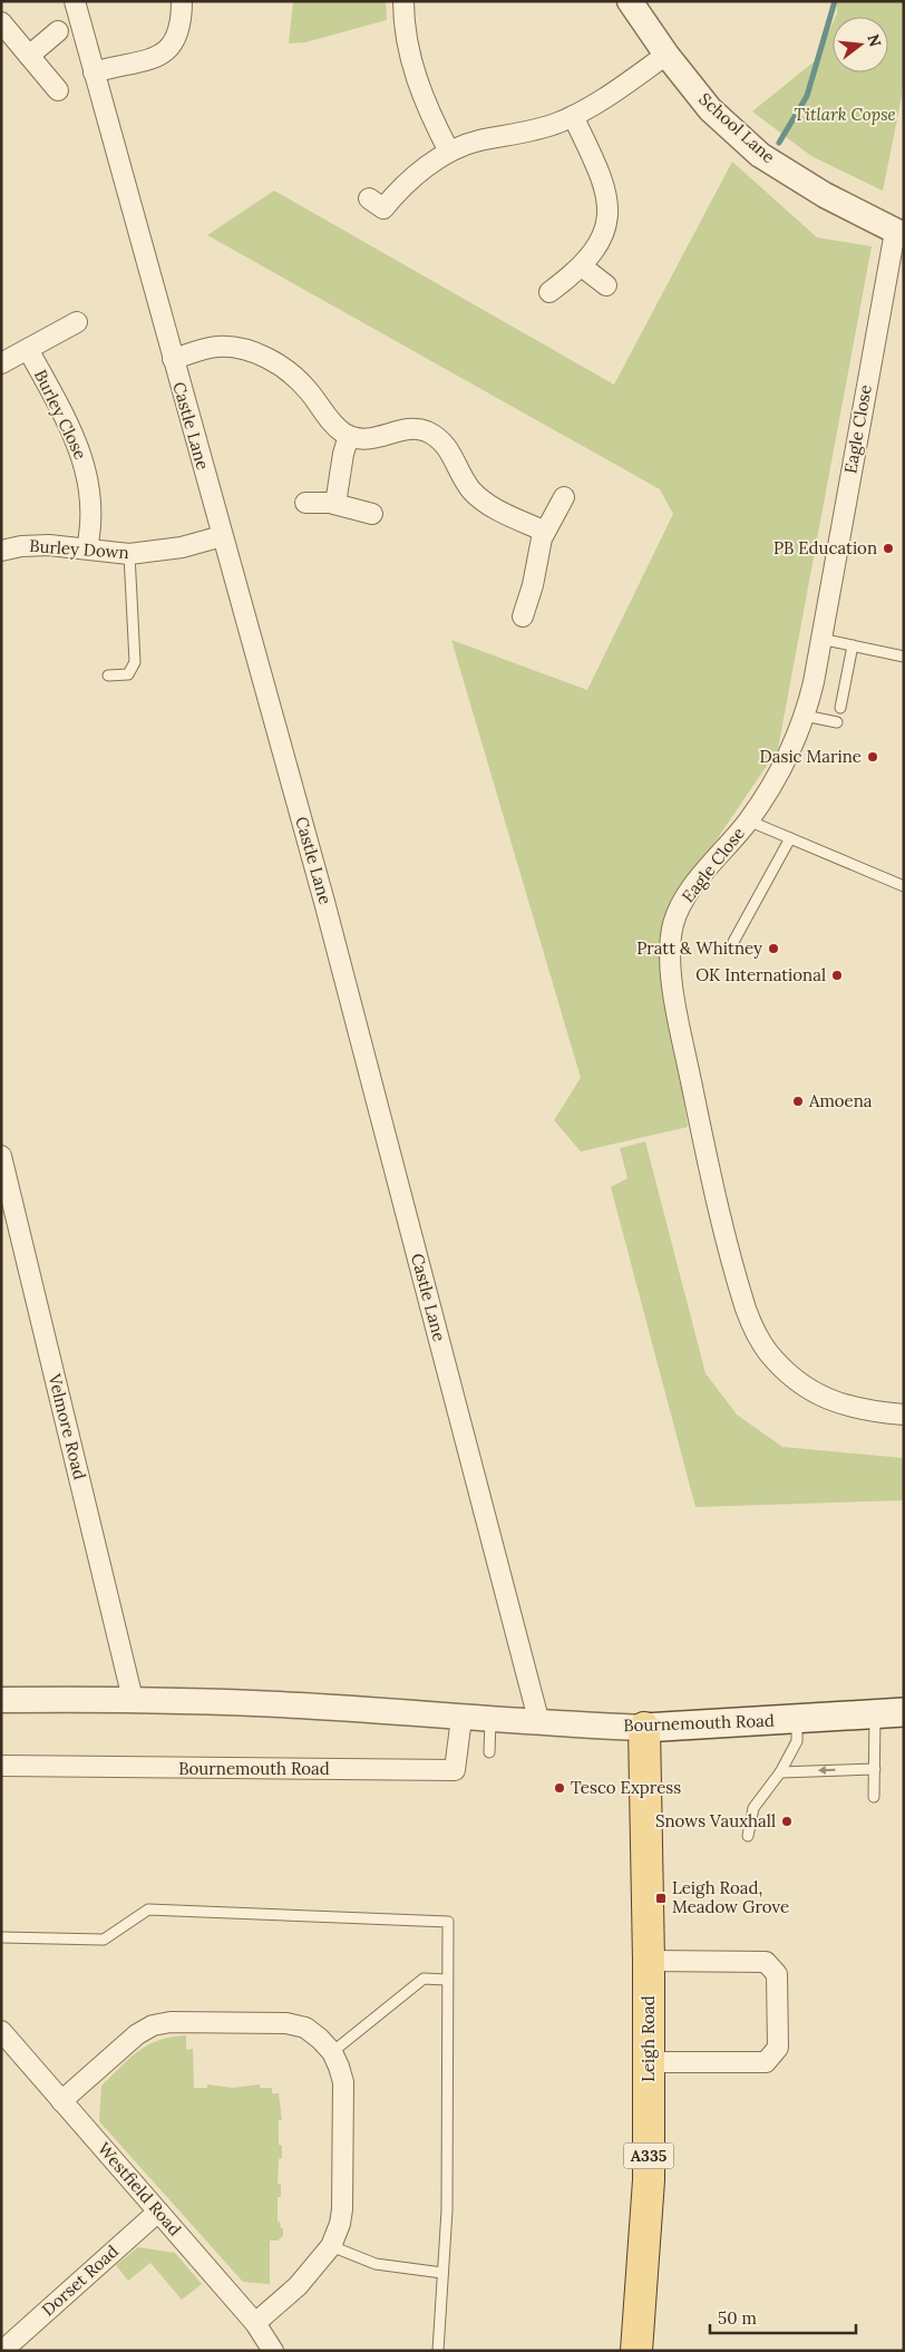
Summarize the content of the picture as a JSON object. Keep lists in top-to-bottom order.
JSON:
{
  "streets": {
    "main road": ["Bournemouth Road", "Leigh Road", "A335"],
    "street": [
      "School Lane",
      "Burley Close",
      "Castle Lane",
      "Eagle Close",
      "Burley Down",
      "Velmore Road",
      "Westfield Road",
      "Dorset Road"
    ]
  },
  "crossings": [
    ["School Lane", "Eagle Close"],
    ["Burley Close", "Burley Down"],
    ["Castle Lane", "Burley Down"],
    ["Castle Lane", "Bournemouth Road"],
    ["Velmore Road", "Bournemouth Road"],
    ["Bournemouth Road", "Leigh Road"],
    ["Westfield Road", "Dorset Road"]
  ],
  "parks": ["Titlark Copse"],
  "places": {
    "other": [
      "PB Education",
      "Dasic Marine",
      "Pratt & Whitney",
      "OK International",
      "Amoena",
      "Tesco Express",
      "Snows Vauxhall"
    ],
    "transit": ["Leigh Road, Meadow Grove"]
  },
  "scale_bar": "50 m",
  "north": "right"
}
